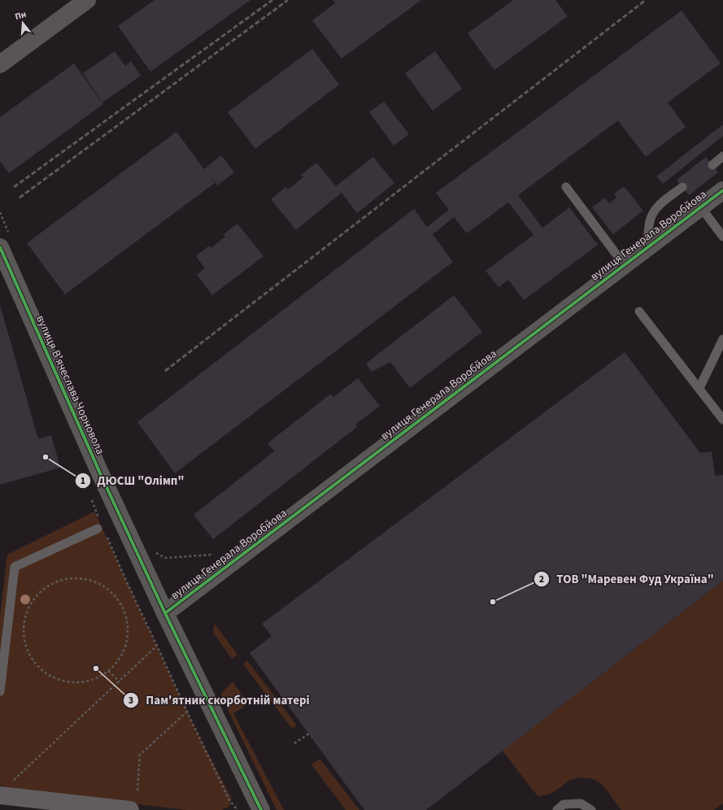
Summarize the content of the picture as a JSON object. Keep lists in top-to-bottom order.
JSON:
{
  "streets": {
    "street": ["вулиця Генерала Воробйова", "вулиця Вʼячеслава Чорновола"]
  },
  "crossings": [
    ["вулиця Генерала Воробйова", "вулиця Вʼячеслава Чорновола"]
  ],
  "places": ["ДЮСШ \"Олімп\"", "ТОВ \"Маревен Фуд Україна\"", "Пам'ятник скорботній матері"],
  "north": "top"
}
